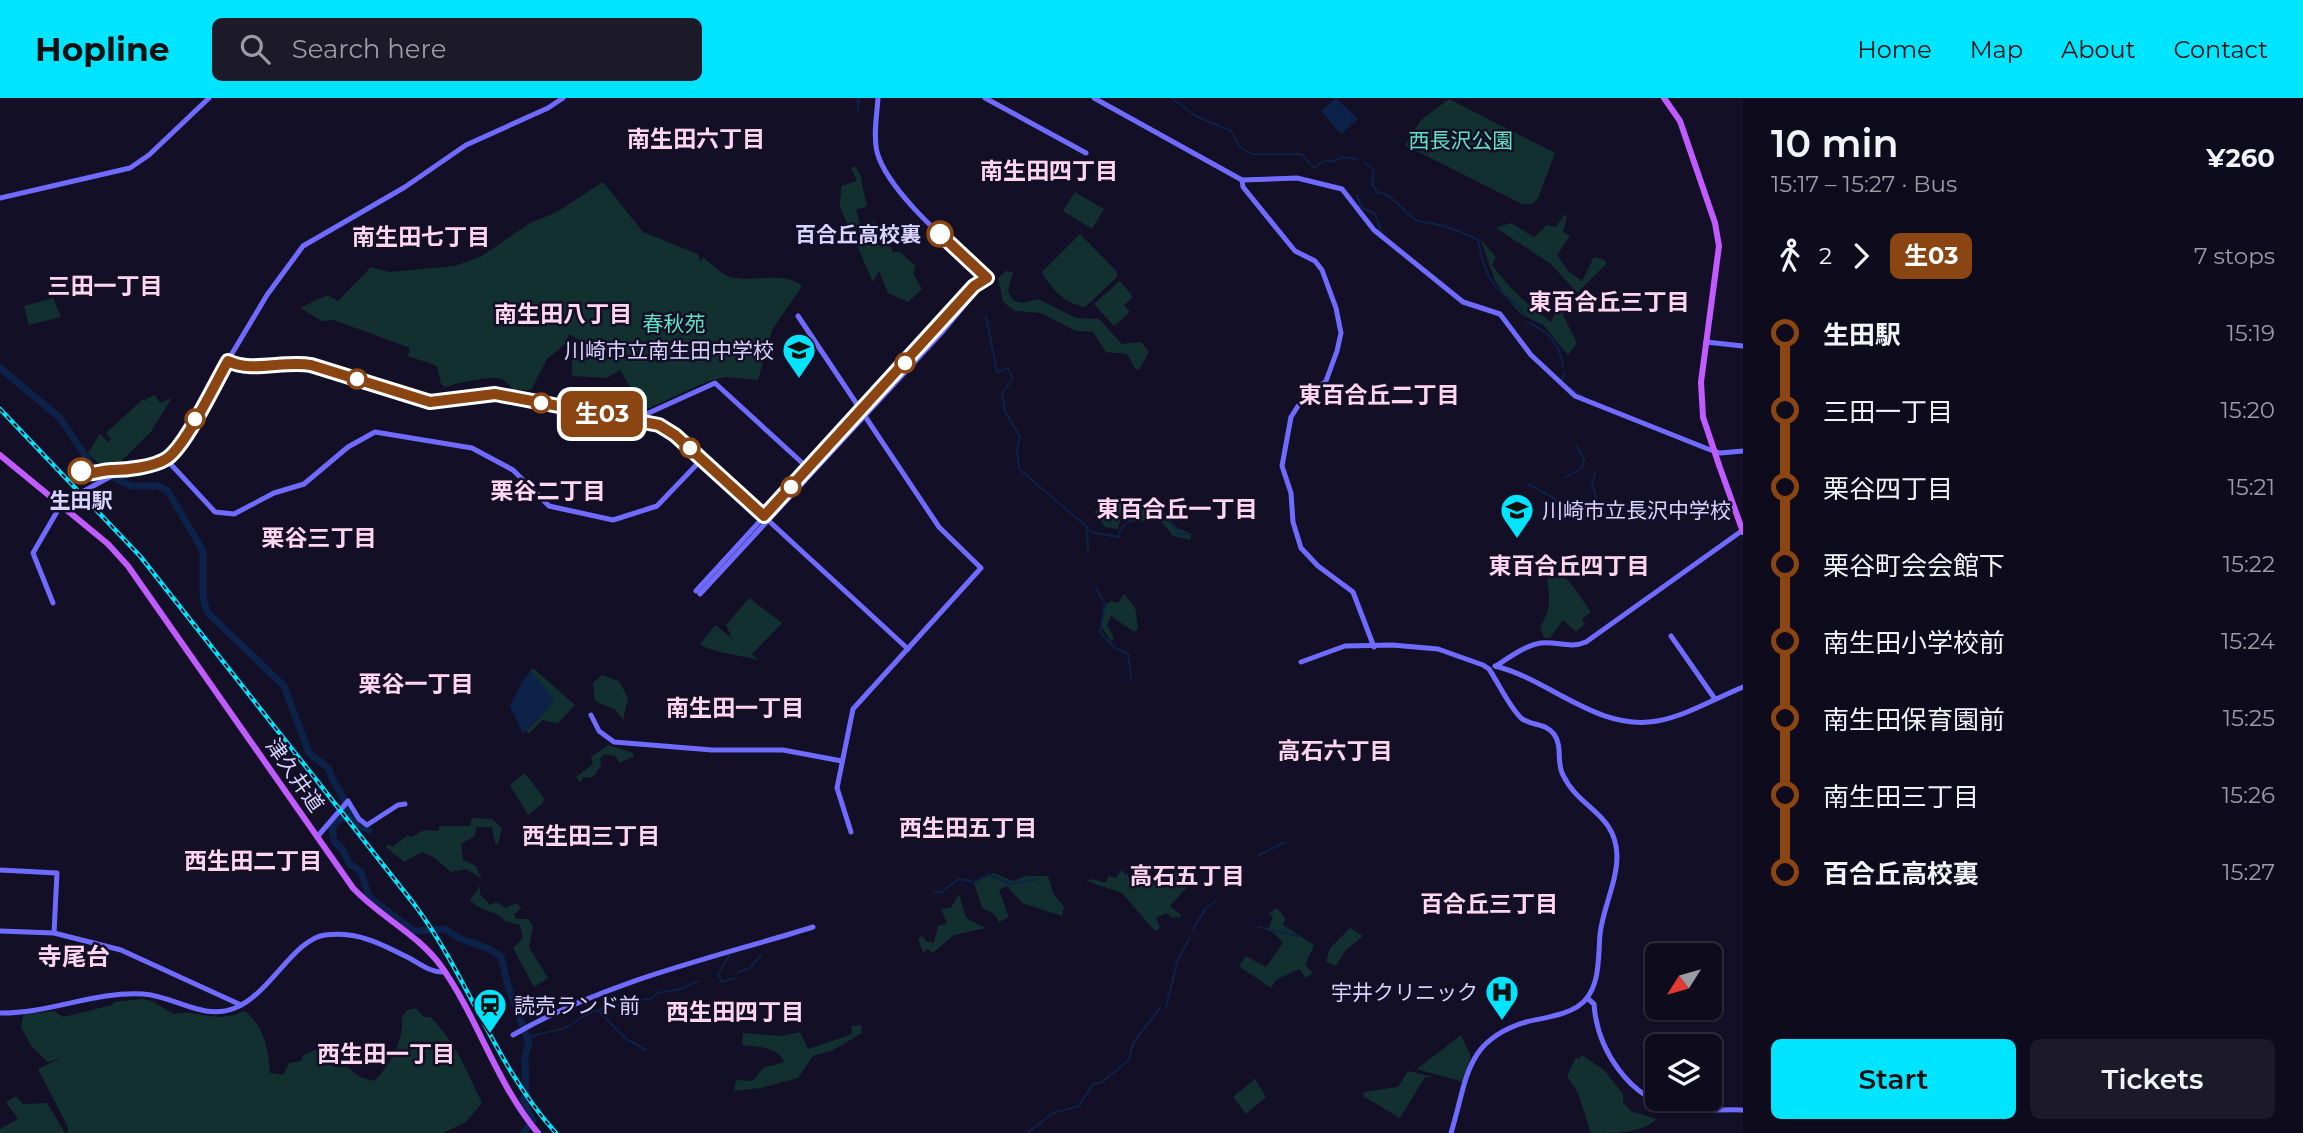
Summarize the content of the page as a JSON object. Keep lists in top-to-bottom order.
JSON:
{
  "streets": {
    "main road": ["津久井道"]
  },
  "districts": [
    "南生田六丁目",
    "南生田四丁目",
    "南生田七丁目",
    "三田一丁目",
    "東百合丘三丁目",
    "南生田八丁目",
    "東百合丘二丁目",
    "栗谷二丁目",
    "東百合丘一丁目",
    "栗谷三丁目",
    "東百合丘四丁目",
    "栗谷一丁目",
    "南生田一丁目",
    "高石六丁目",
    "西生田五丁目",
    "西生田三丁目",
    "西生田二丁目",
    "高石五丁目",
    "百合丘三丁目",
    "寺尾台",
    "西生田四丁目",
    "西生田一丁目"
  ],
  "parks": ["西長沢公園", "春秋苑"],
  "places": {
    "other": ["百合丘高校裏", "生田駅"],
    "school or university": ["川崎市立南生田中学校", "川崎市立長沢中学校"],
    "hospital": ["宇井クリニック"],
    "station": ["読売ランド前"]
  },
  "lines": ["bus line 生03"],
  "north": "bottom left",
  "page": {
    "header": "Hopline",
    "search": "Search here",
    "nav": [
      "Home",
      "Map",
      "About",
      "Contact"
    ],
    "on_map": "生03",
    "heading": ["10 min", "15:17 – 15:27 · Bus", "¥260"],
    "legs": ["2", "生03", "7 stops"],
    "list": [
      {
        "name": "生田駅",
        "value": "15:19"
      },
      {
        "name": "三田一丁目",
        "value": "15:20"
      },
      {
        "name": "栗谷四丁目",
        "value": "15:21"
      },
      {
        "name": "栗谷町会会館下",
        "value": "15:22"
      },
      {
        "name": "南生田小学校前",
        "value": "15:24"
      },
      {
        "name": "南生田保育園前",
        "value": "15:25"
      },
      {
        "name": "南生田三丁目",
        "value": "15:26"
      },
      {
        "name": "百合丘高校裏",
        "value": "15:27"
      }
    ],
    "buttons": ["Start", "Tickets"]
  }
}
